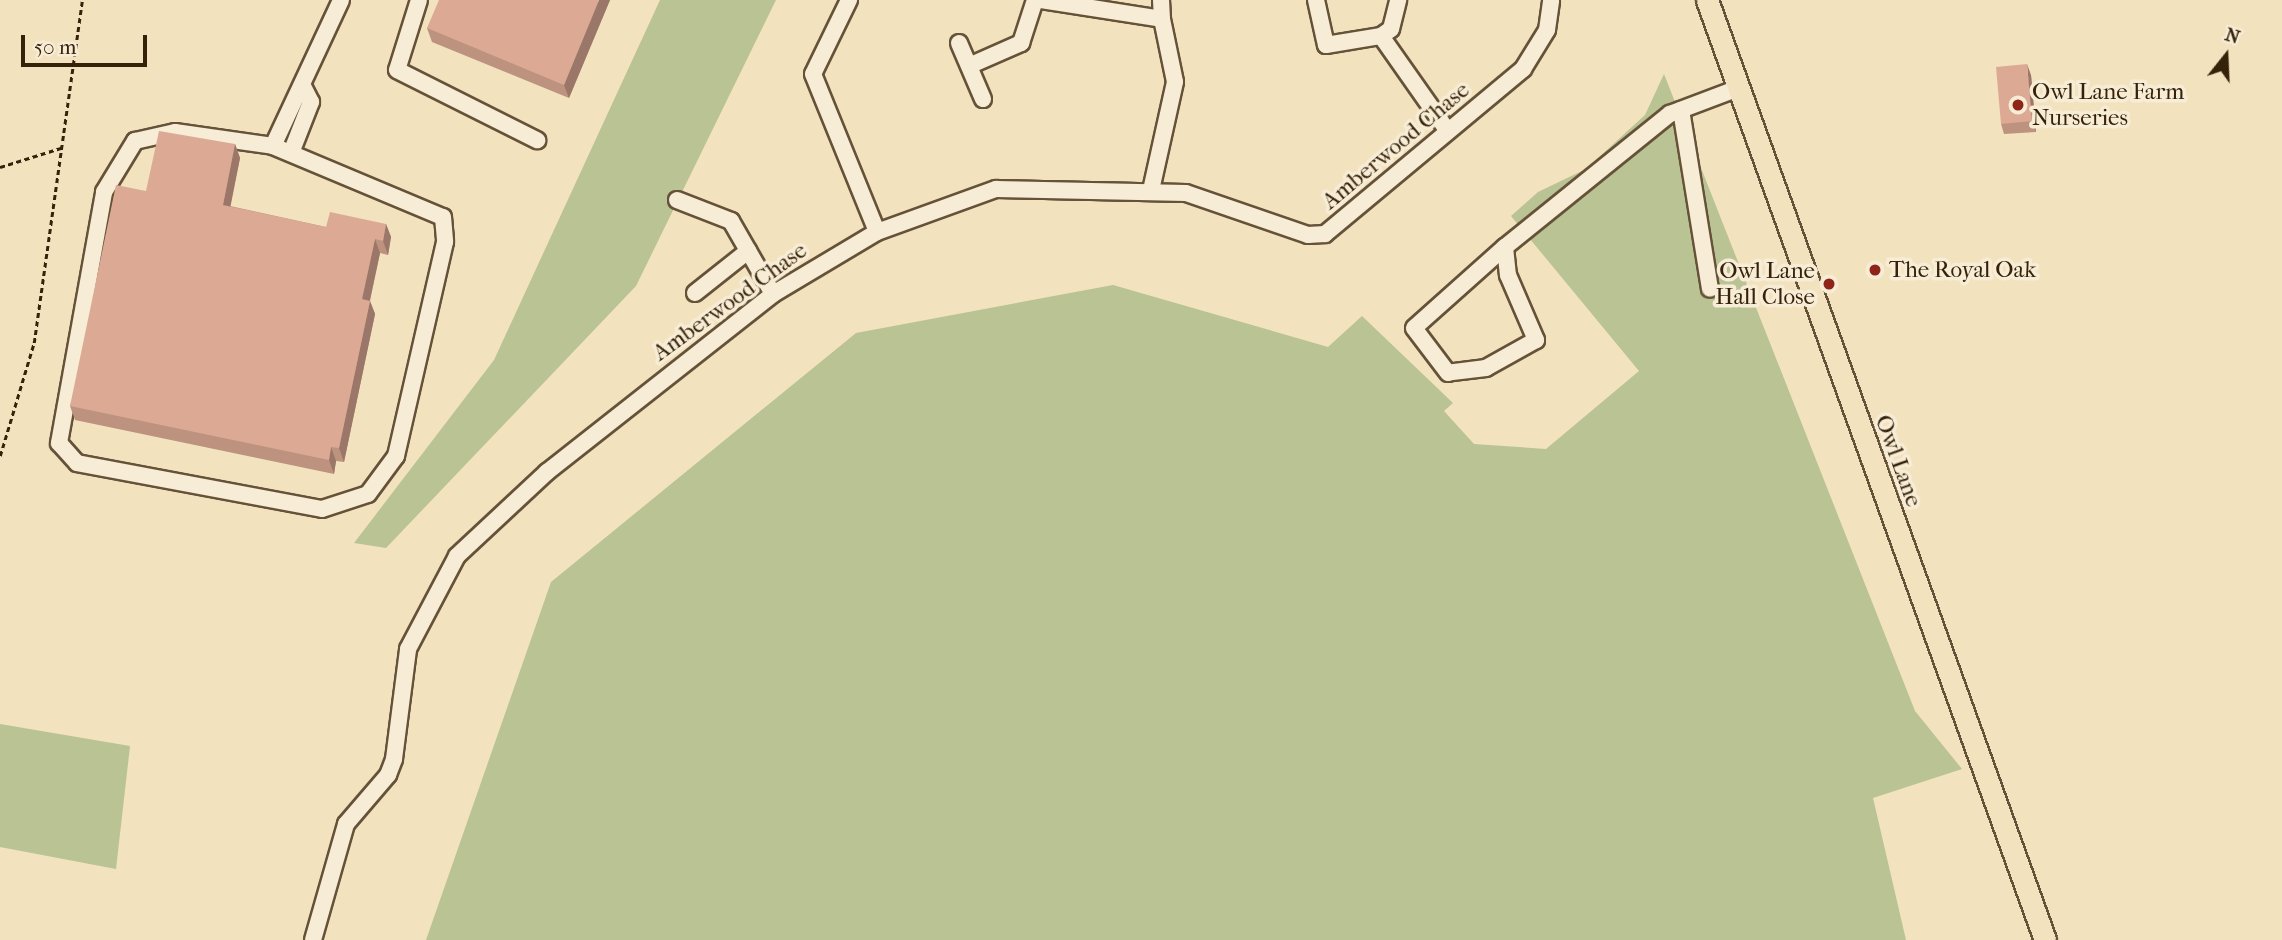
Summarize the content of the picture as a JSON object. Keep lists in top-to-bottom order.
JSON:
{
  "streets": {
    "main road": ["Owl Lane"],
    "street": ["Amberwood Chase"]
  },
  "places": ["Owl Lane Farm Nurseries", "The Royal Oak", "Owl Lane Hall Close"],
  "scale_bar": "50 m",
  "north": "top"
}
